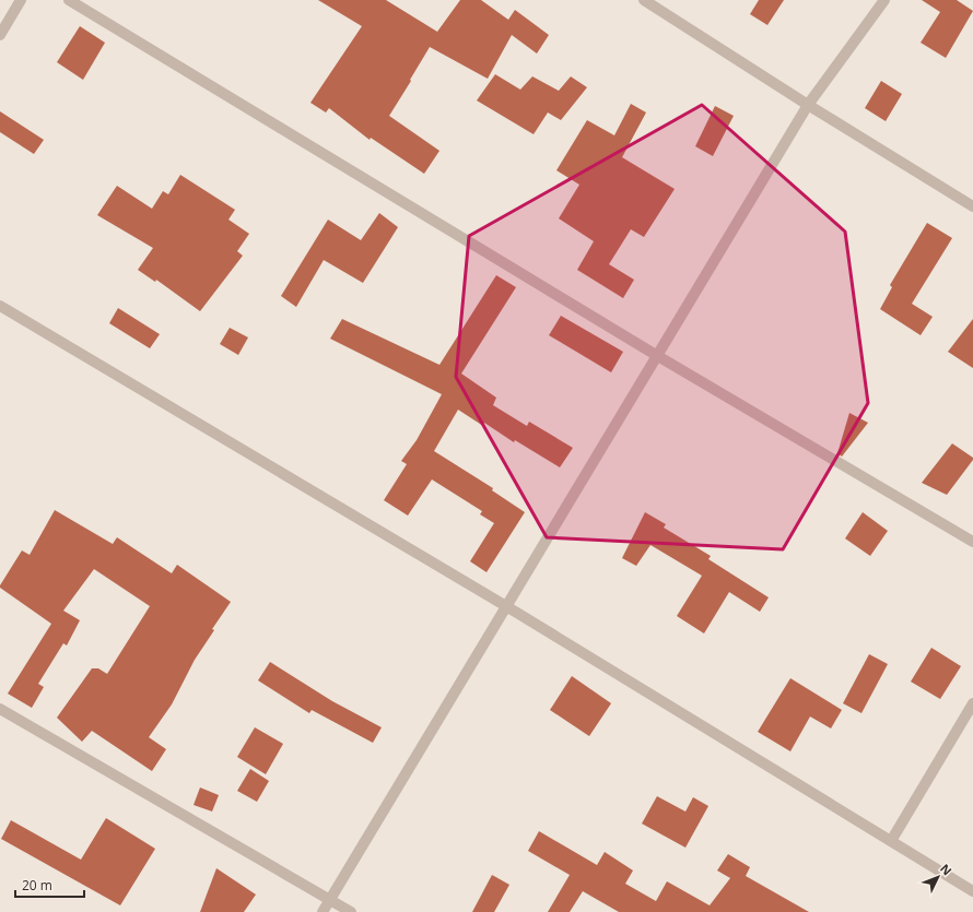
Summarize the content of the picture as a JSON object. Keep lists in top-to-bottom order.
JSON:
{
  "scale_bar": "20 m",
  "north": "top right"
}
